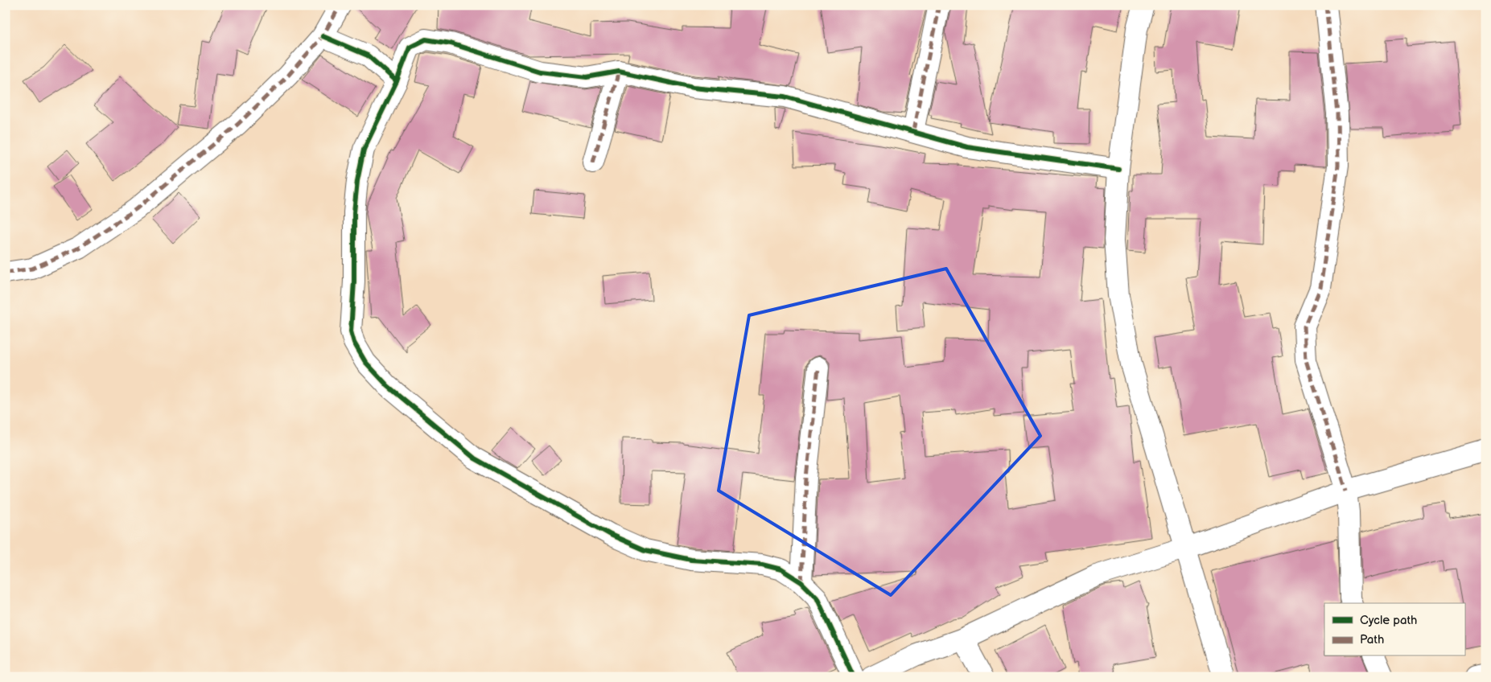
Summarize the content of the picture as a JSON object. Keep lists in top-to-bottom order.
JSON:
{
  "legend": ["Cycle path", "Path"]
}
